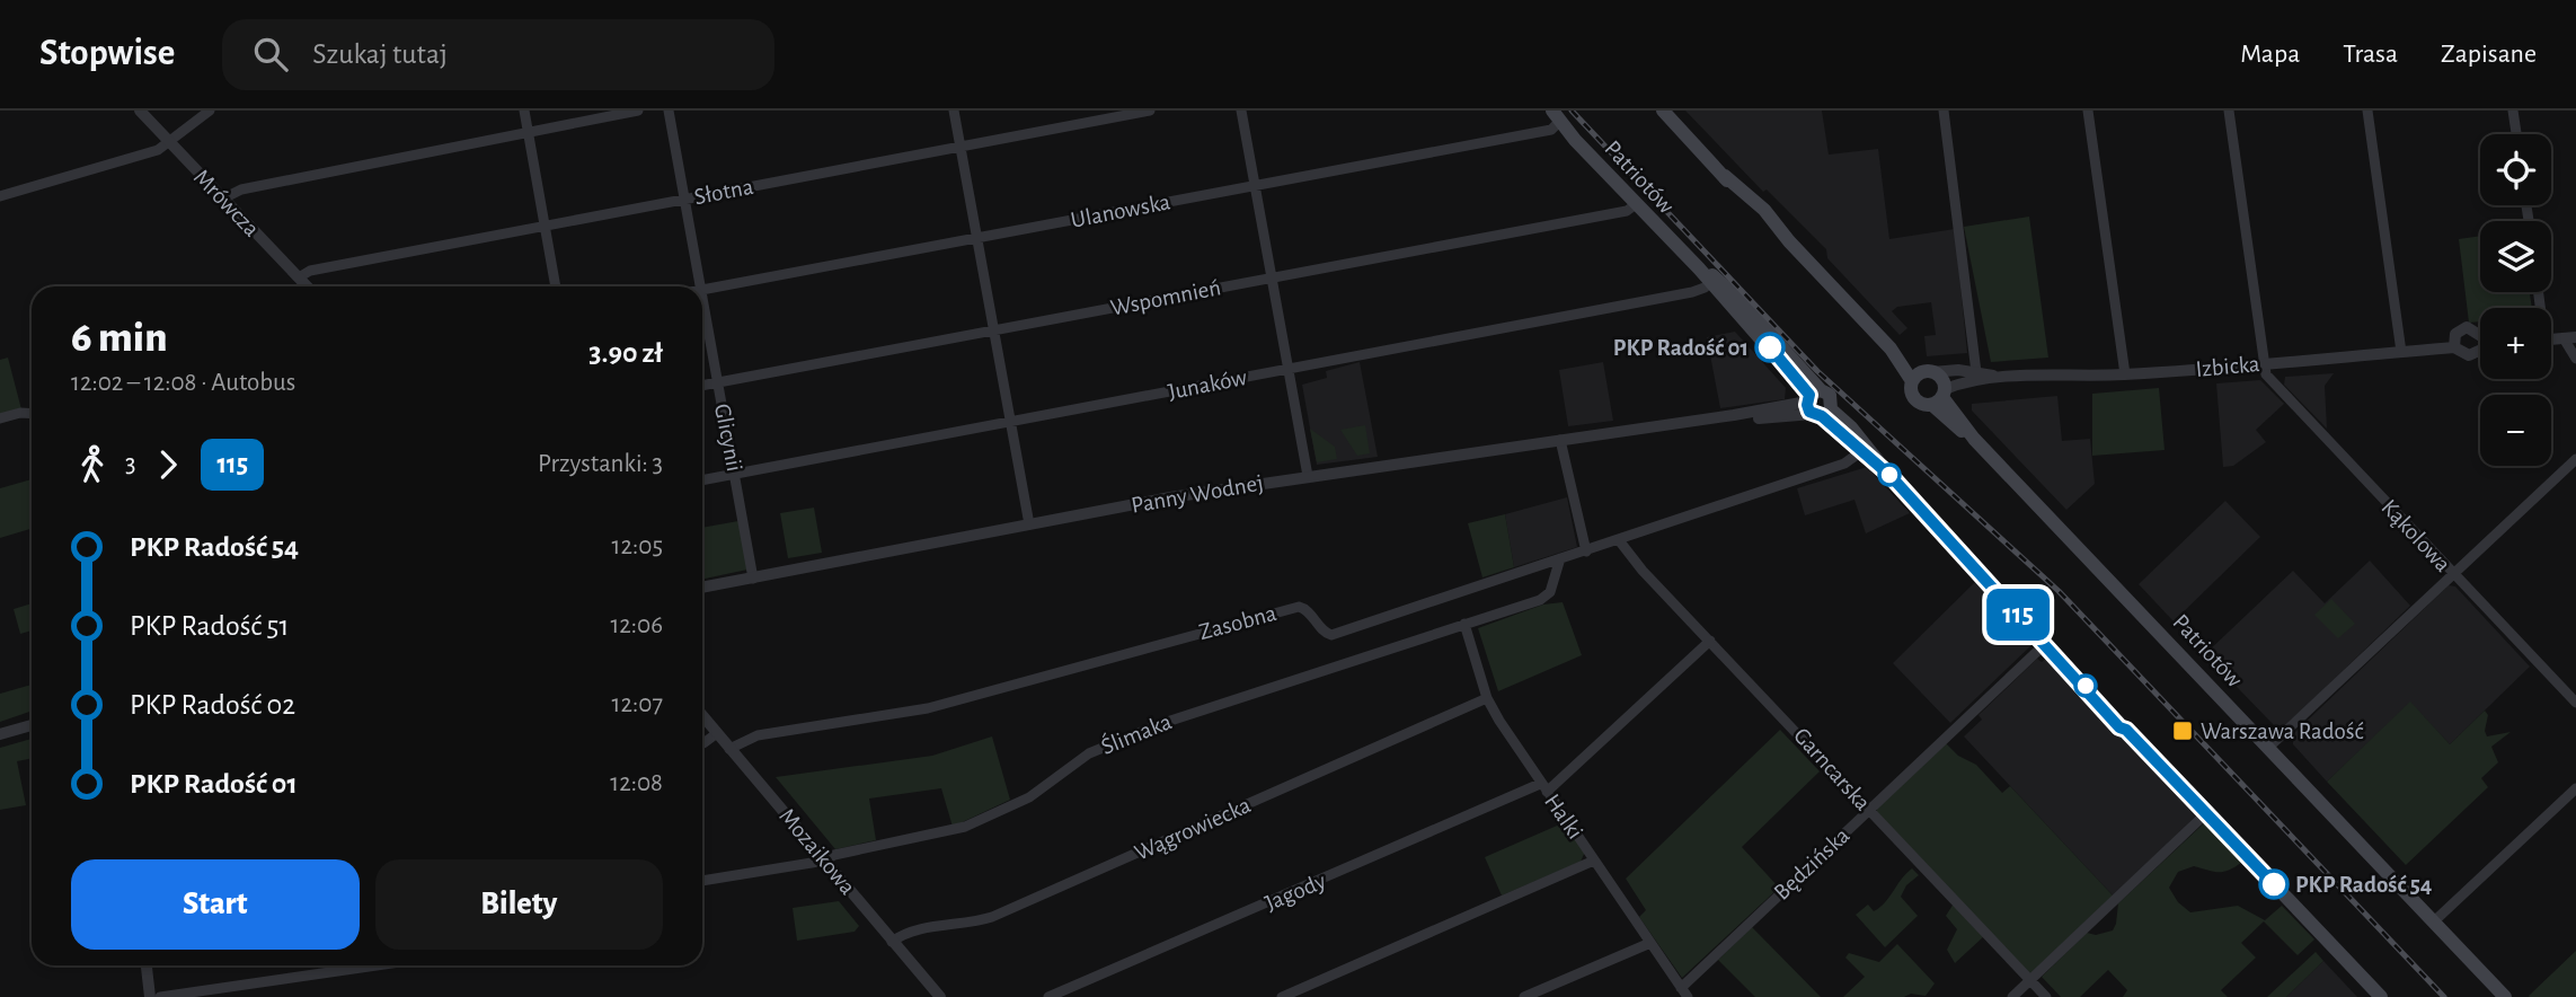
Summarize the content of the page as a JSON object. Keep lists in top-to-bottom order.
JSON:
{
  "streets": {
    "main road": ["Patriotów"],
    "street": [
      "Słotna",
      "Mrówcza",
      "Ulanowska",
      "Wspomnień",
      "Izbicka",
      "Junaków",
      "Glicynii",
      "Panny Wodnej",
      "Kąkolowa",
      "Zasobna",
      "Ślimaka",
      "Garncarska",
      "Halki",
      "Wągrowiecka",
      "Mozaikowa",
      "Będzińska",
      "Jagody"
    ]
  },
  "crossings": [
    ["Patriotów", "Ulanowska"],
    ["Patriotów", "Wspomnień"],
    ["Patriotów", "Izbicka"],
    ["Patriotów", "Junaków"],
    ["Patriotów", "Panny Wodnej"],
    ["Patriotów", "Zasobna"],
    ["Patriotów", "Będzińska"],
    ["Słotna", "Mrówcza"],
    ["Słotna", "Glicynii"],
    ["Wspomnień", "Glicynii"],
    ["Izbicka", "Kąkolowa"],
    ["Junaków", "Glicynii"],
    ["Glicynii", "Panny Wodnej"],
    ["Zasobna", "Ślimaka"],
    ["Zasobna", "Garncarska"],
    ["Zasobna", "Mozaikowa"],
    ["Ślimaka", "Halki"],
    ["Ślimaka", "Mozaikowa"],
    ["Garncarska", "Będzińska"],
    ["Garncarska", "Jagody"],
    ["Halki", "Wągrowiecka"],
    ["Halki", "Będzińska"],
    ["Halki", "Jagody"],
    ["Wągrowiecka", "Mozaikowa"]
  ],
  "places": {
    "other": ["PKP Radość 01", "PKP Radość 54"],
    "transit": ["Warszawa Radość"]
  },
  "lines": ["bus line 115"],
  "page": {
    "header": "Stopwise",
    "search": "Szukaj tutaj",
    "nav": ["Mapa", "Trasa", "Zapisane"],
    "on_map": "115",
    "map_buttons": ["+", "−"],
    "heading": ["6 min", "12:02 – 12:08 · Autobus", "3.90 zł"],
    "legs": ["3", "115", "Przystanki: 3"],
    "list": [
      {
        "name": "PKP Radość 54",
        "value": "12:05"
      },
      {
        "name": "PKP Radość 51",
        "value": "12:06"
      },
      {
        "name": "PKP Radość 02",
        "value": "12:07"
      },
      {
        "name": "PKP Radość 01",
        "value": "12:08"
      }
    ],
    "buttons": ["Start", "Bilety"]
  }
}
